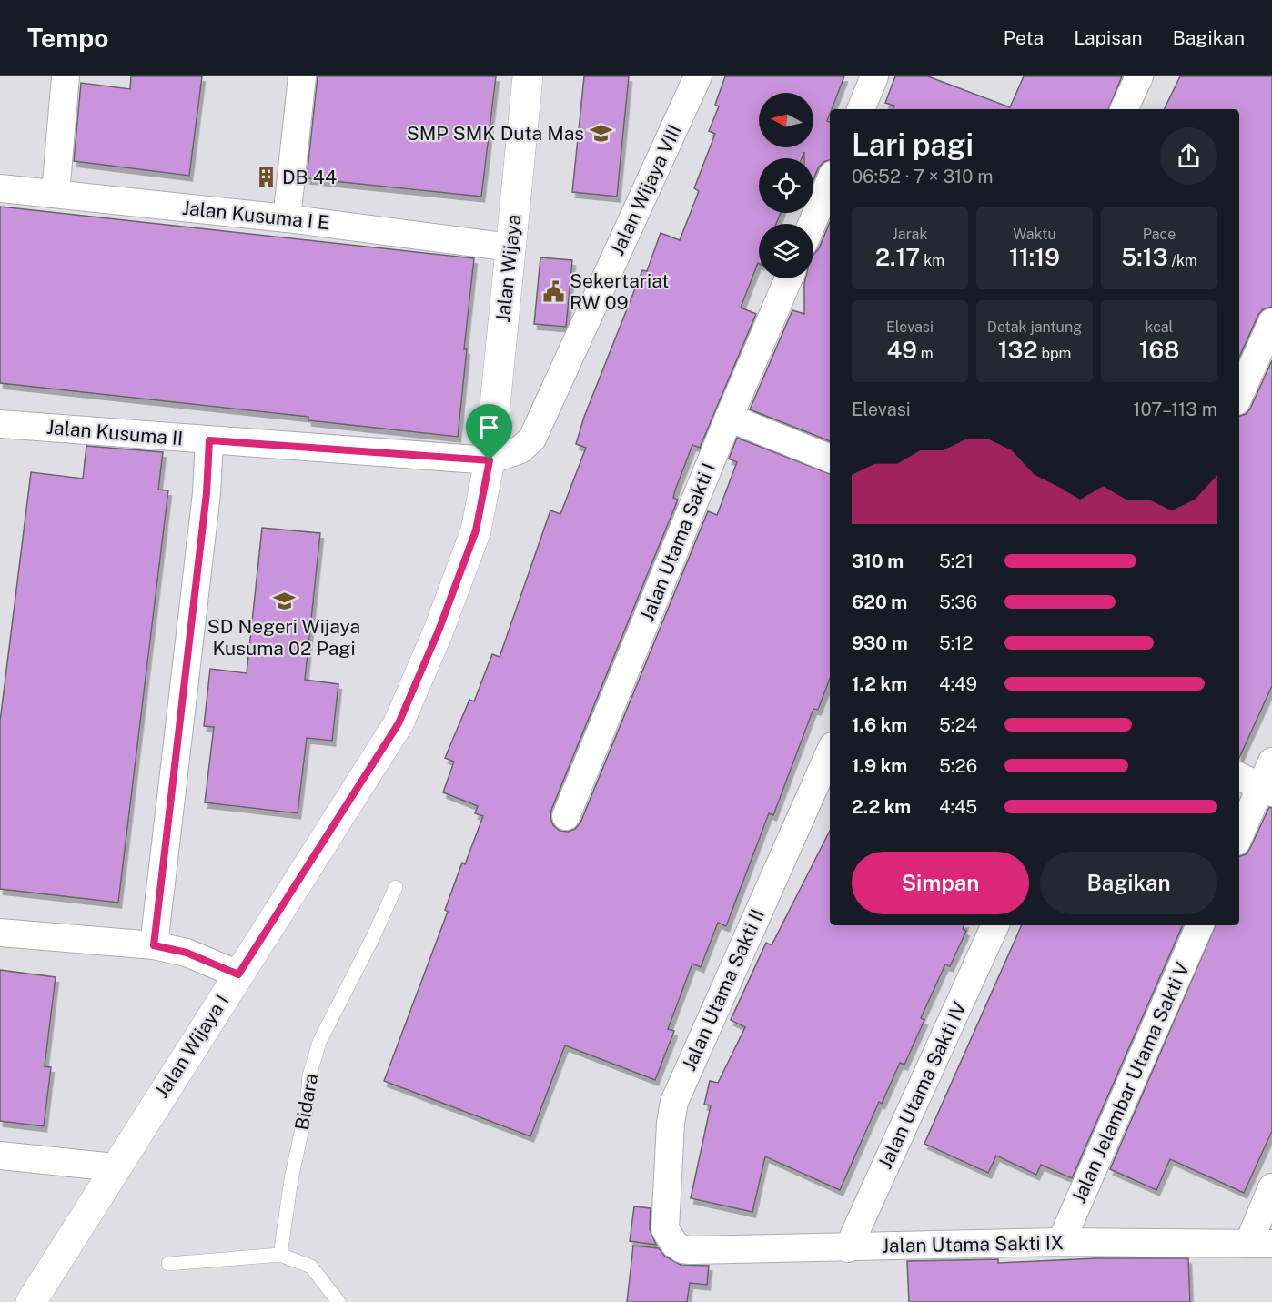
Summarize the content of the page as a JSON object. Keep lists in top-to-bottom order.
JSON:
{
  "streets": {
    "street": [
      "Jalan Wijaya VIII",
      "Jalan Kusuma I E",
      "Jalan Wijaya",
      "Jalan Kusuma II",
      "Jalan Utama Sakti I",
      "Jalan Utama Sakti II",
      "Jalan Wijaya I",
      "Jalan Jelambar Utama Sakti V",
      "Jalan Utama Sakti IV",
      "Jalan Utama Sakti IX"
    ],
    "lane": ["Bidara"]
  },
  "crossings": [
    ["Jalan Wijaya VIII", "Jalan Wijaya"],
    ["Jalan Wijaya VIII", "Jalan Kusuma II"],
    ["Jalan Wijaya VIII", "Jalan Wijaya I"],
    ["Jalan Kusuma I E", "Jalan Wijaya"],
    ["Jalan Wijaya", "Jalan Kusuma II"],
    ["Jalan Wijaya", "Jalan Wijaya I"],
    ["Jalan Kusuma II", "Jalan Wijaya I"],
    ["Jalan Utama Sakti II", "Jalan Utama Sakti IX"],
    ["Jalan Jelambar Utama Sakti V", "Jalan Utama Sakti IX"],
    ["Jalan Utama Sakti IV", "Jalan Utama Sakti IX"]
  ],
  "places": {
    "school or university": ["SMP SMK Duta Mas", "SD Negeri Wijaya Kusuma 02 Pagi"],
    "building": ["DB 44"],
    "public building": ["Sekertariat RW 09"]
  },
  "north": "left",
  "page": {
    "header": "Tempo",
    "nav": ["Peta", "Lapisan", "Bagikan"],
    "heading": ["Lari pagi", "06:52 · 7 × 310 m"],
    "stats": [
      ["Jarak", "2.17 km"],
      ["Waktu", "11:19"],
      ["Pace", "5:13 /km"],
      ["Elevasi", "49 m"],
      ["Detak jantung", "132 bpm"],
      ["kcal", "168"]
    ],
    "chart": ["Elevasi", "107–113 m"],
    "list": [
      {
        "name": "310 m",
        "note": "5:21"
      },
      {
        "name": "620 m",
        "note": "5:36"
      },
      {
        "name": "930 m",
        "note": "5:12"
      },
      {
        "name": "1.2 km",
        "note": "4:49"
      },
      {
        "name": "1.6 km",
        "note": "5:24"
      },
      {
        "name": "1.9 km",
        "note": "5:26"
      },
      {
        "name": "2.2 km",
        "note": "4:45"
      }
    ],
    "buttons": ["Simpan", "Bagikan"]
  }
}
